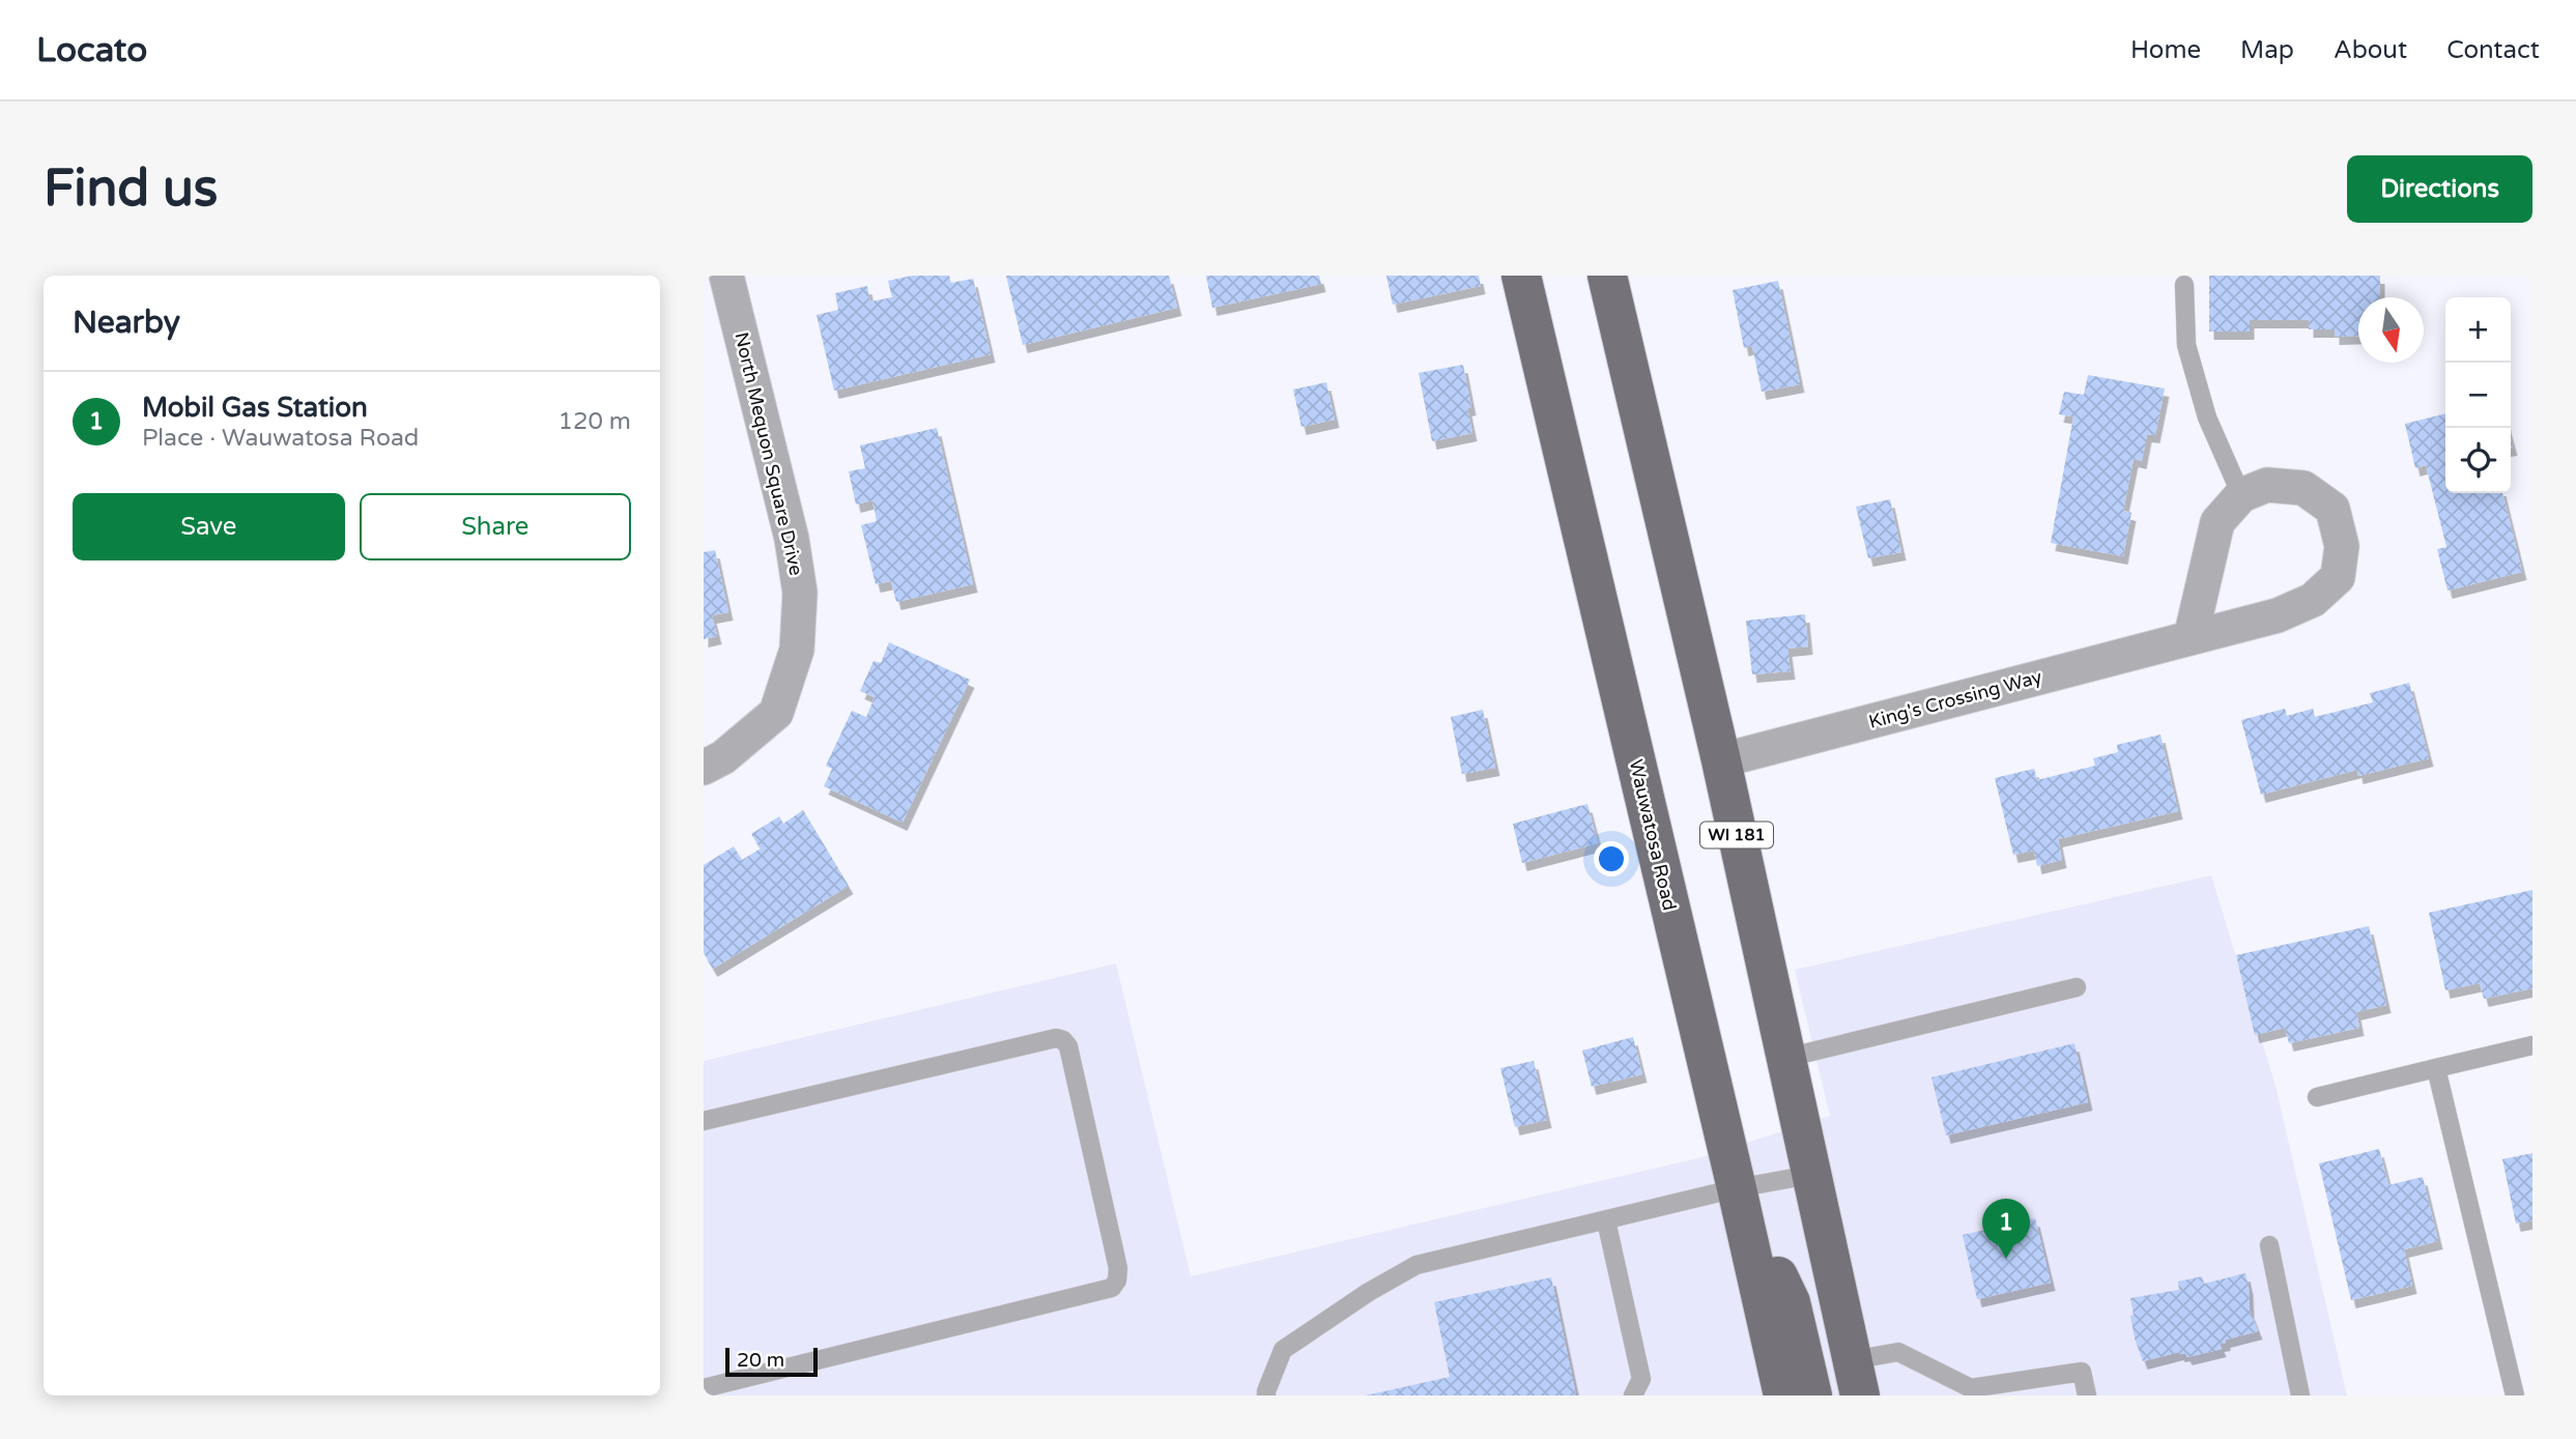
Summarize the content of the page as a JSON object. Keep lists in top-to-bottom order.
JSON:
{
  "streets": {
    "main road": ["Wauwatosa Road", "WI 181"],
    "street": ["North Mequon Square Drive", "King's Crossing Way"]
  },
  "crossings": [
    ["King's Crossing Way", "WI 181"]
  ],
  "scale_bar": "20 m",
  "north": "bottom",
  "page": {
    "header": "Locato",
    "nav": [
      "Home",
      "Map",
      "About",
      "Contact"
    ],
    "buttons": [
      "Directions",
      ["Save", "Share"]
    ],
    "title": "Find us",
    "heading": "Nearby",
    "map_buttons": ["+", "−"],
    "list": [
      {
        "mark": "1",
        "name": "Mobil Gas Station",
        "note": "Place · Wauwatosa Road",
        "value": "120 m"
      }
    ],
    "pins": "1",
    "scale": "20 m"
  }
}
